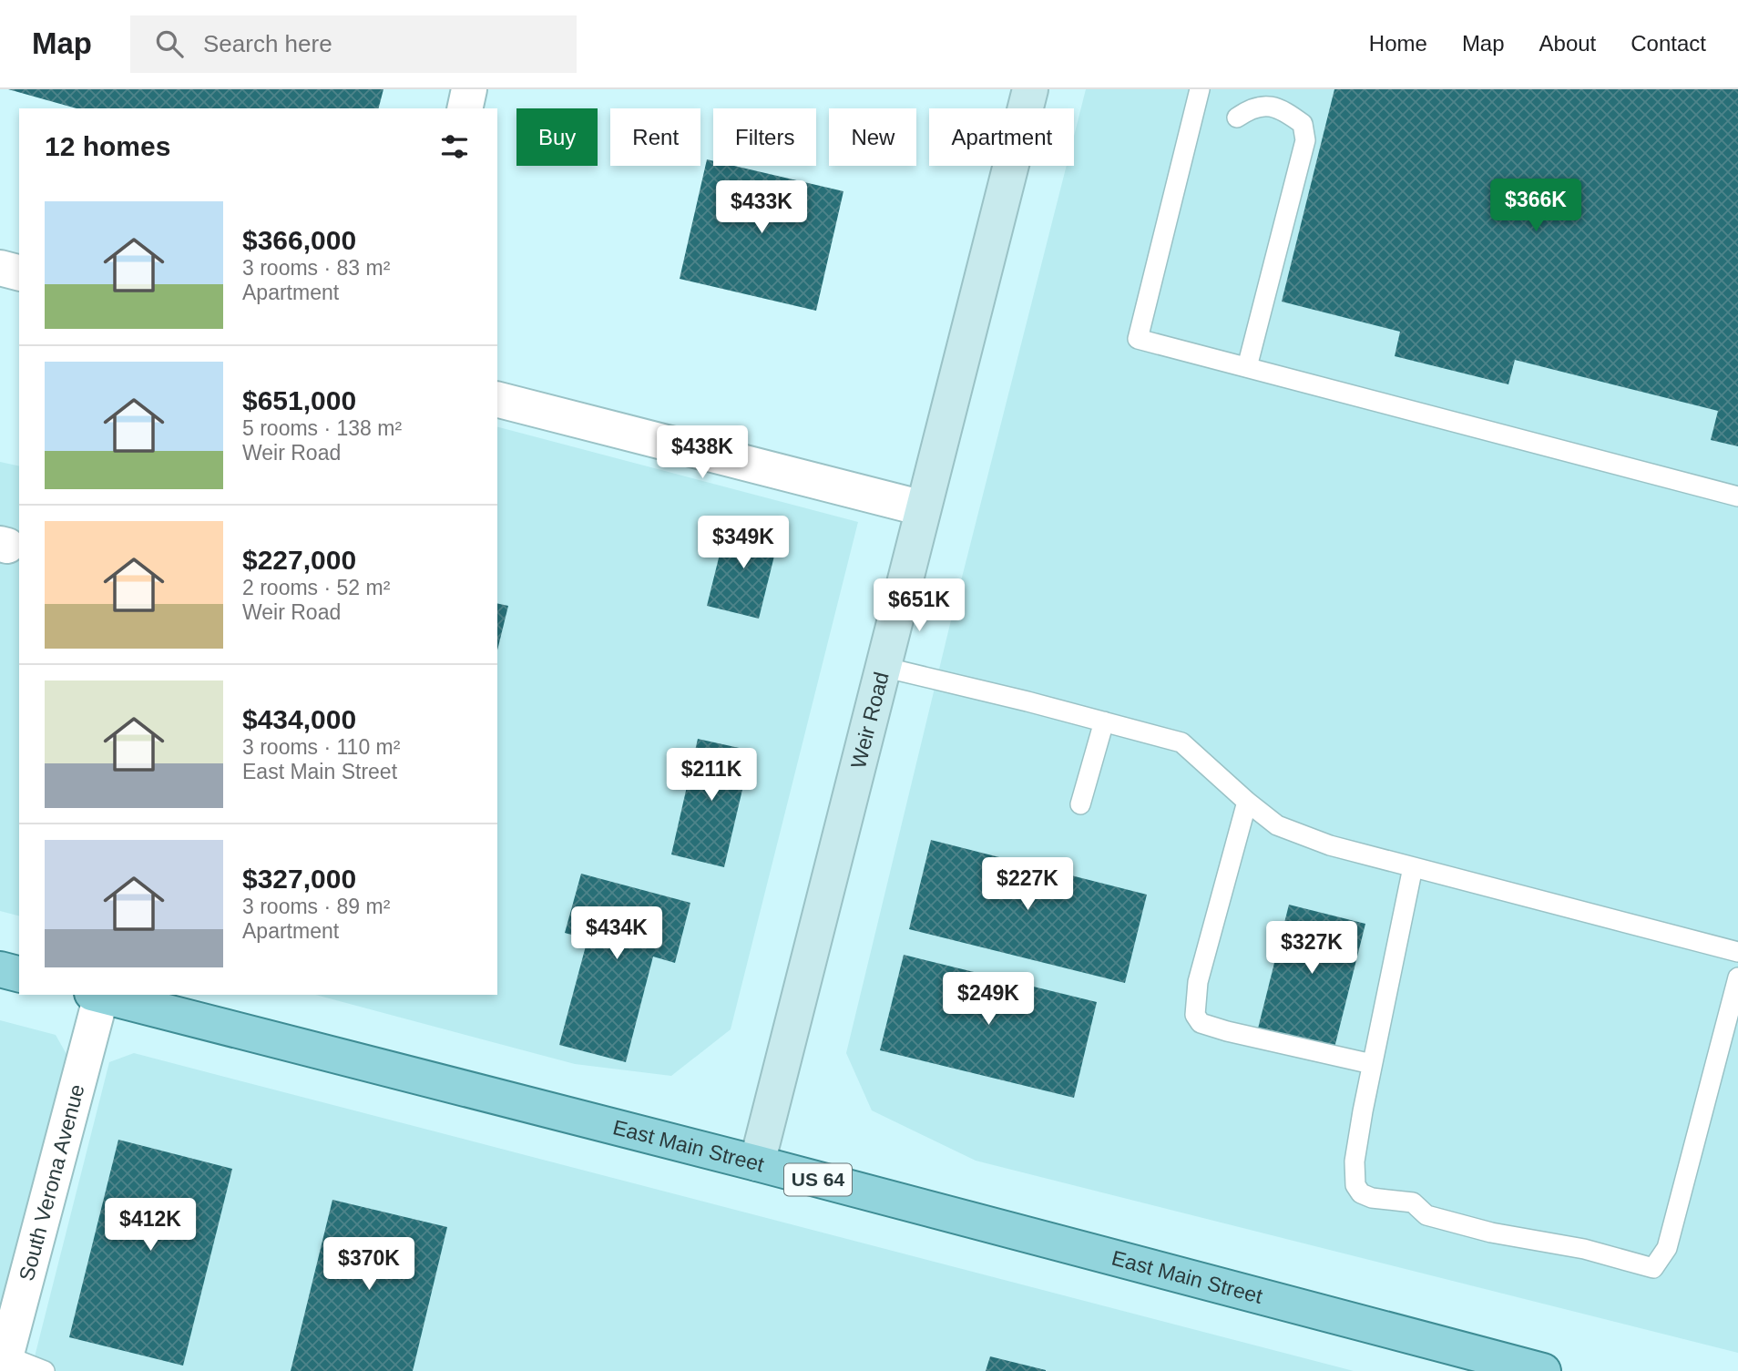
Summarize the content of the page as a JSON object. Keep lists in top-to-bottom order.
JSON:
{
  "streets": {
    "main road": ["Weir Road", "East Main Street", "US 64"],
    "street": ["South Verona Avenue"]
  },
  "crossings": [
    ["Weir Road", "East Main Street"],
    ["East Main Street", "South Verona Avenue"]
  ],
  "page": {
    "header": "Map",
    "search": "Search here",
    "nav": [
      "Home",
      "Map",
      "About",
      "Contact"
    ],
    "chip": [
      "Buy",
      "Rent",
      "Filters",
      "New",
      "Apartment"
    ],
    "heading": "12 homes",
    "price": [
      "$366K",
      "$433K",
      "$438K",
      "$349K",
      "$651K",
      "$211K",
      "$227K",
      "$434K",
      "$327K",
      "$249K",
      "$412K",
      "$370K"
    ],
    "list": [
      {
        "name": "$366,000",
        "note": "3 rooms · 83 m² · Apartment"
      },
      {
        "name": "$651,000",
        "note": "5 rooms · 138 m² · Weir Road"
      },
      {
        "name": "$227,000",
        "note": "2 rooms · 52 m² · Weir Road"
      },
      {
        "name": "$434,000",
        "note": "3 rooms · 110 m² · East Main Street"
      },
      {
        "name": "$327,000",
        "note": "3 rooms · 89 m² · Apartment"
      }
    ]
  }
}
